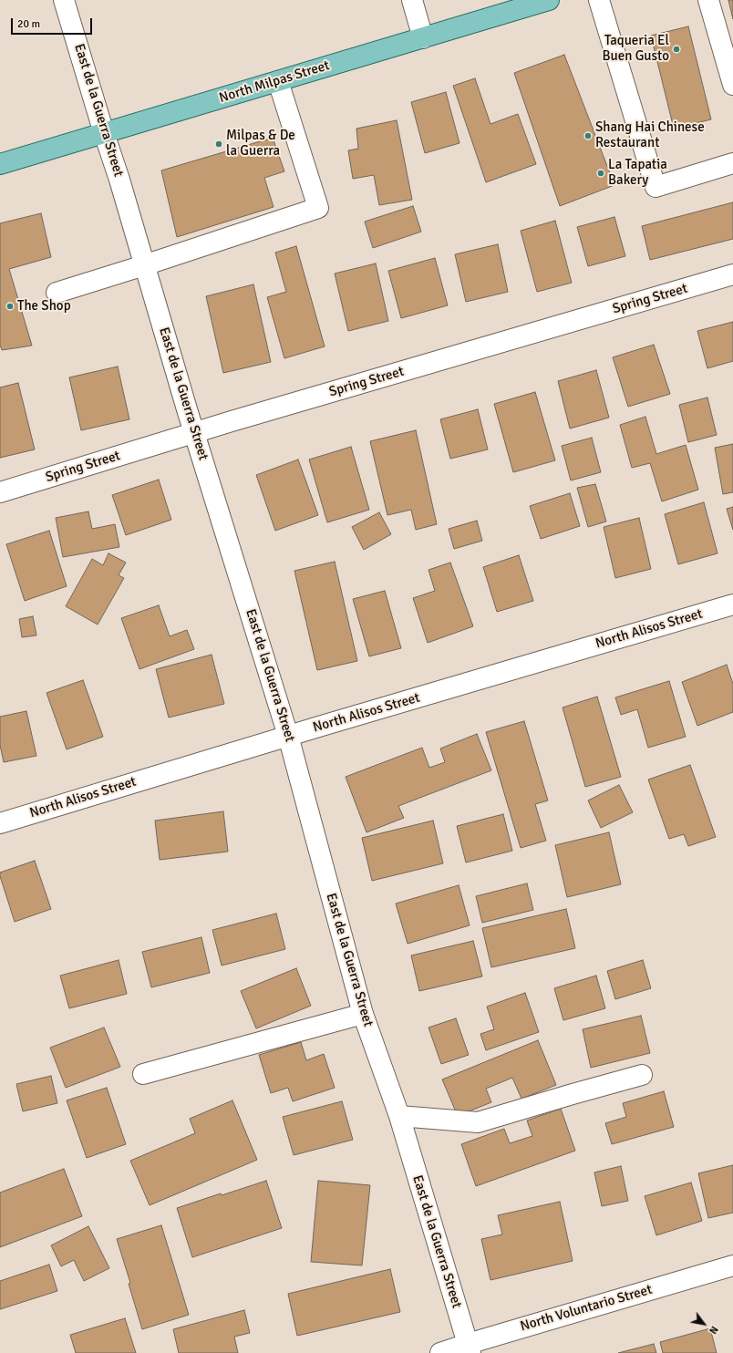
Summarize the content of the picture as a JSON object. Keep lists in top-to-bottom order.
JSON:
{
  "streets": {
    "main road": ["North Milpas Street"],
    "street": [
      "East de la Guerra Street",
      "Spring Street",
      "North Alisos Street",
      "North Voluntario Street"
    ]
  },
  "crossings": [
    ["North Milpas Street", "East de la Guerra Street"],
    ["East de la Guerra Street", "Spring Street"],
    ["East de la Guerra Street", "North Alisos Street"],
    ["East de la Guerra Street", "North Voluntario Street"]
  ],
  "places": [
    "Taqueria El Buen Gusto",
    "Shang Hai Chinese Restaurant",
    "Milpas & De la Guerra",
    "La Tapatia Bakery",
    "The Shop"
  ],
  "scale_bar": "20 m",
  "north": "bottom right"
}
